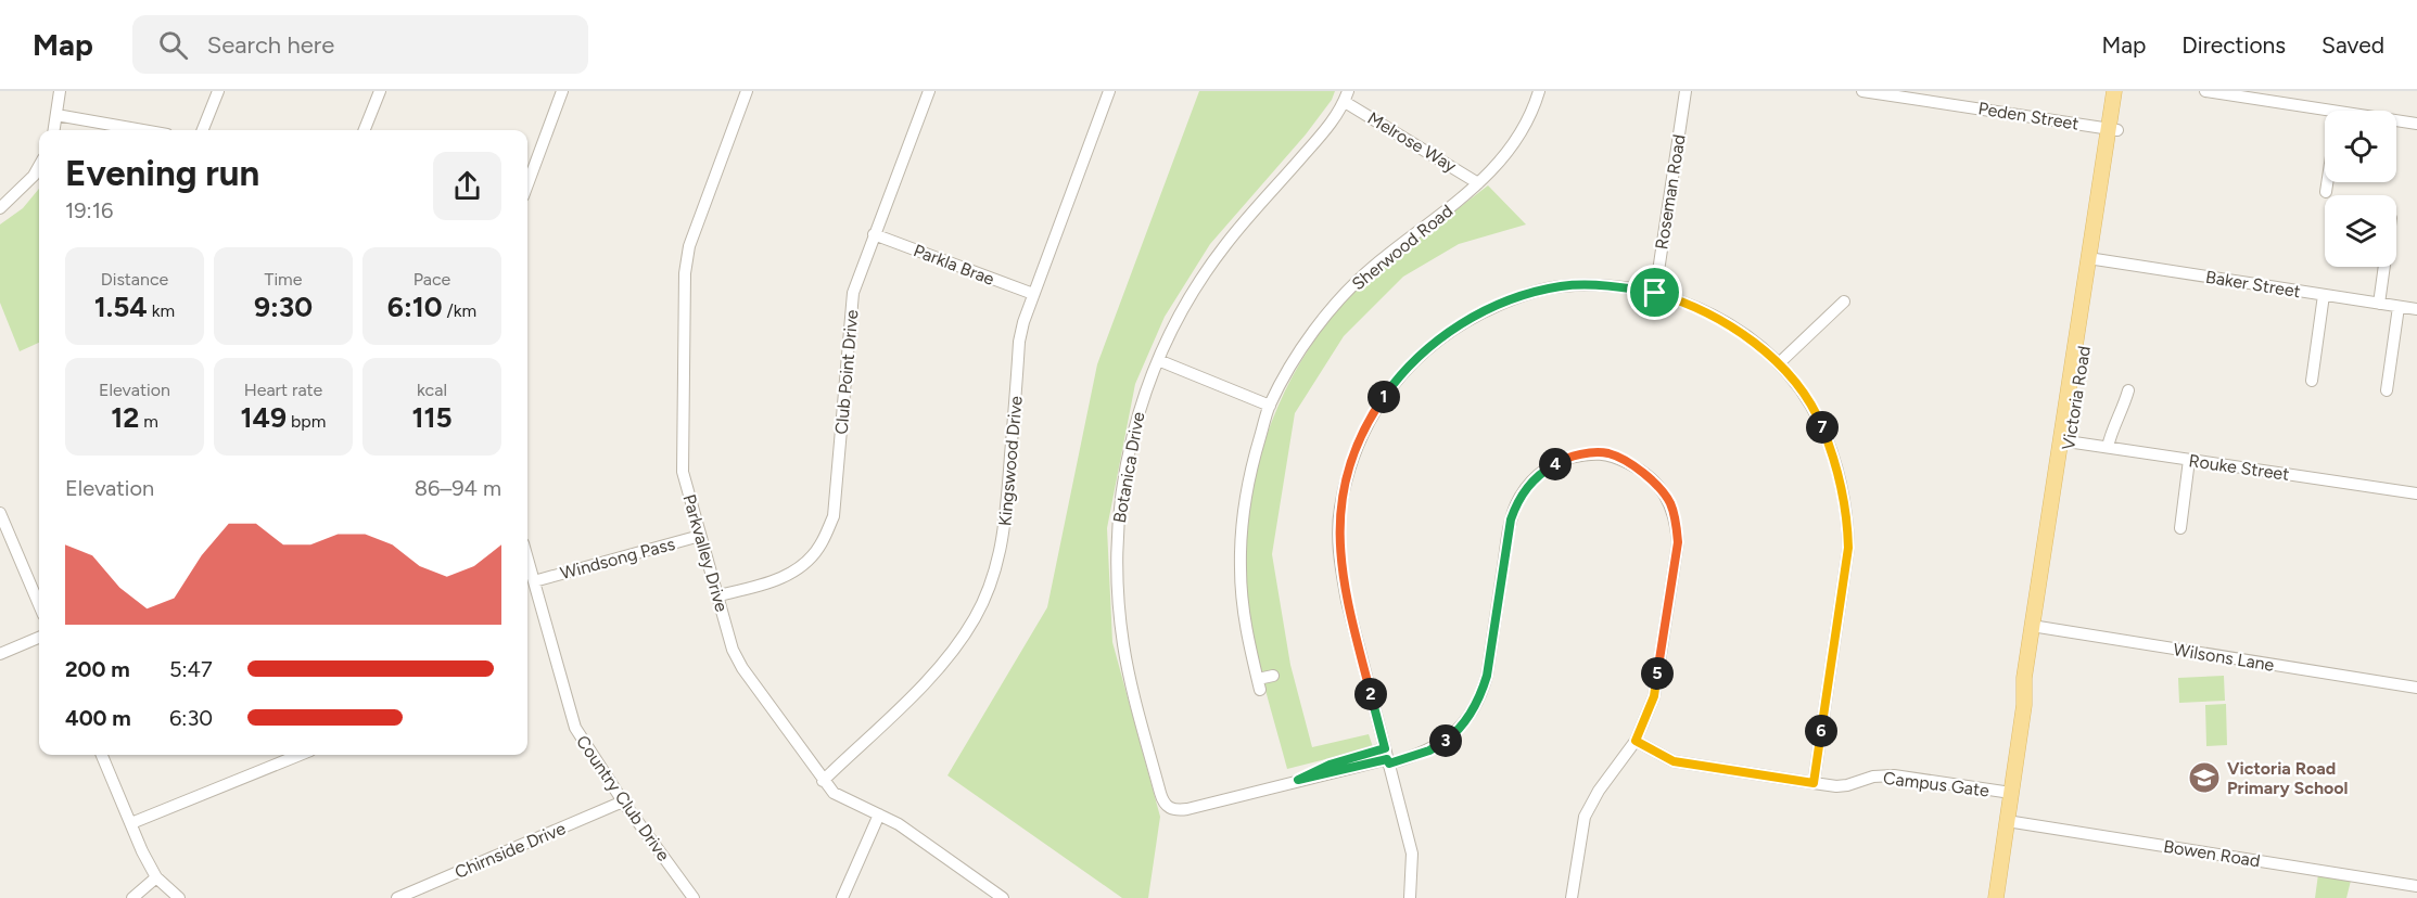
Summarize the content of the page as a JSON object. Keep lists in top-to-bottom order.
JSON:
{
  "streets": {
    "main road": ["Victoria Road"],
    "street": [
      "Peden Street",
      "Melrose Way",
      "Roseman Road",
      "Sherwood Road",
      "Parkla Brae",
      "Baker Street",
      "Club Point Drive",
      "Kingswood Drive",
      "Botanica Drive",
      "Rouke Street",
      "Parkvalley Drive",
      "Windsong Pass",
      "Wilsons Lane",
      "Campus Gate",
      "Country Club Drive",
      "Chirnside Drive",
      "Bowen Road"
    ]
  },
  "crossings": [
    ["Peden Street", "Victoria Road"],
    ["Melrose Way", "Sherwood Road"],
    ["Melrose Way", "Botanica Drive"],
    ["Parkla Brae", "Club Point Drive"],
    ["Parkla Brae", "Kingswood Drive"],
    ["Baker Street", "Victoria Road"],
    ["Club Point Drive", "Parkvalley Drive"],
    ["Victoria Road", "Rouke Street"],
    ["Victoria Road", "Wilsons Lane"],
    ["Victoria Road", "Campus Gate"],
    ["Victoria Road", "Bowen Road"],
    ["Kingswood Drive", "Parkvalley Drive"],
    ["Botanica Drive", "Campus Gate"],
    ["Parkvalley Drive", "Windsong Pass"],
    ["Windsong Pass", "Country Club Drive"],
    ["Country Club Drive", "Chirnside Drive"]
  ],
  "places": {
    "school or university": ["Victoria Road Primary School"]
  },
  "page": {
    "header": "Map",
    "search": "Search here",
    "nav": ["Map", "Directions", "Saved"],
    "heading": ["Evening run", "19:16"],
    "stats": [
      ["Distance", "1.54 km"],
      ["Time", "9:30"],
      ["Pace", "6:10 /km"],
      ["Elevation", "12 m"],
      ["Heart rate", "149 bpm"],
      ["kcal", "115"]
    ],
    "pins": [
      "1",
      "7",
      "4",
      "5",
      "2",
      "6",
      "3"
    ],
    "chart": ["Elevation", "86–94 m"],
    "list": [
      {
        "name": "200 m",
        "note": "5:47"
      },
      {
        "name": "400 m",
        "note": "6:30"
      }
    ]
  }
}
